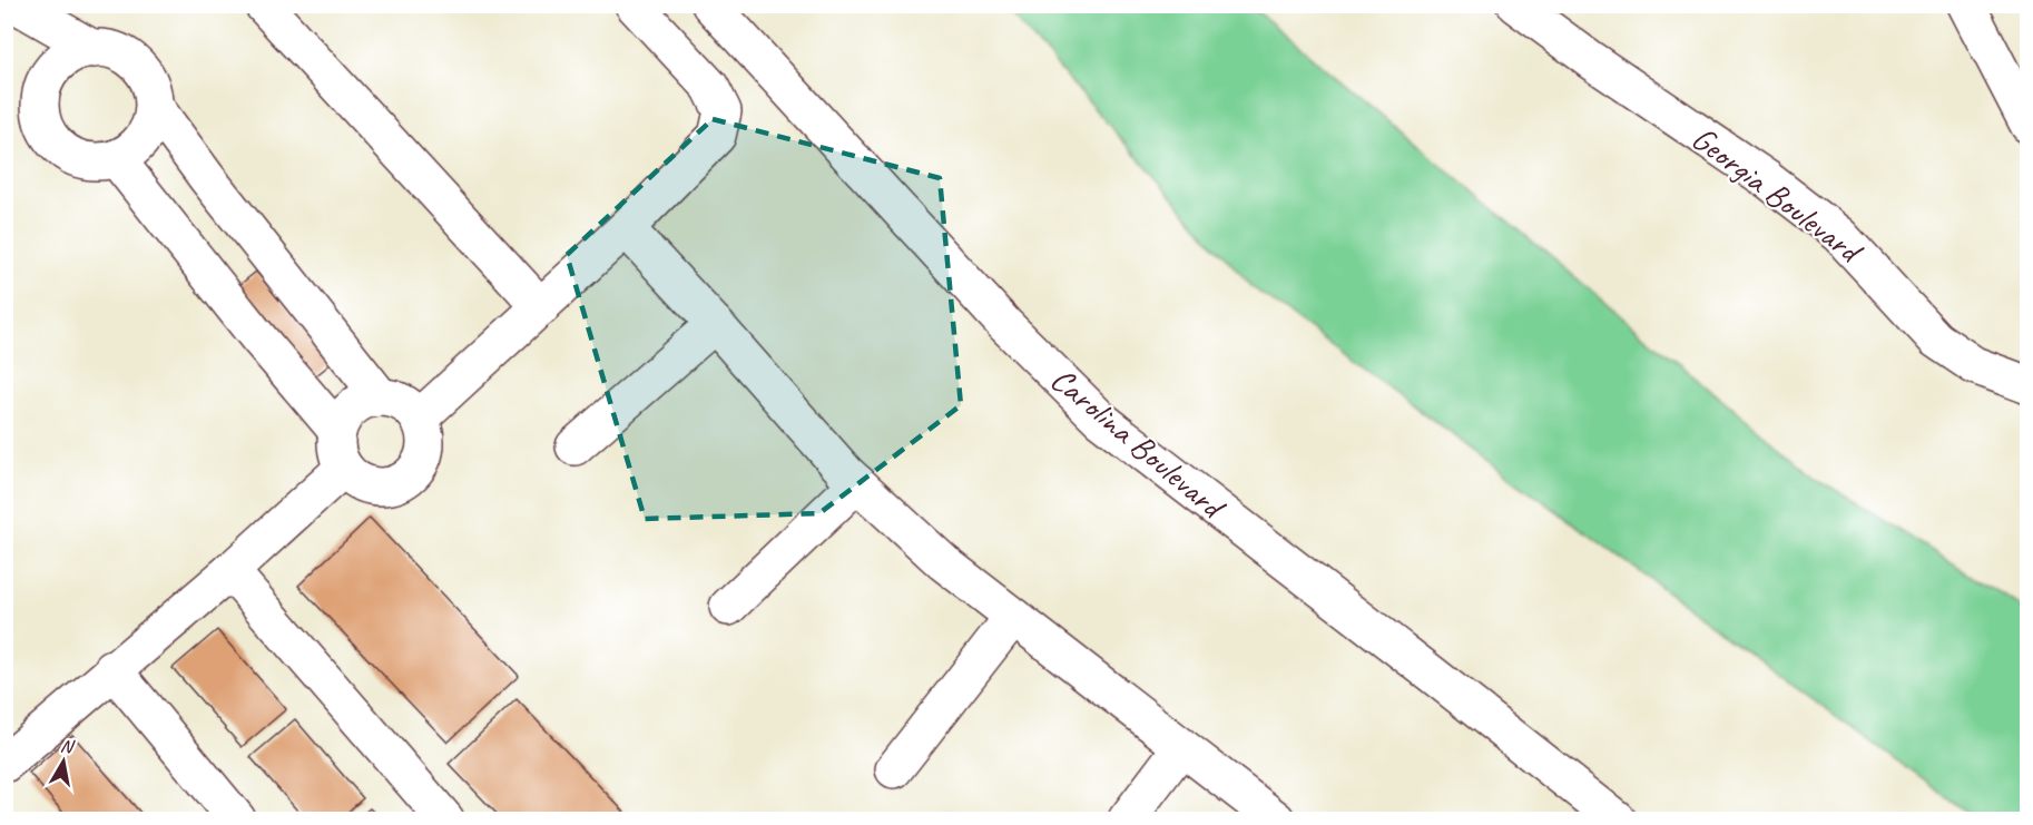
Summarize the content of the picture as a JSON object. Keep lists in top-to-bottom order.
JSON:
{
  "streets": {
    "street": ["Georgia Boulevard", "Carolina Boulevard"]
  },
  "north": "top"
}
